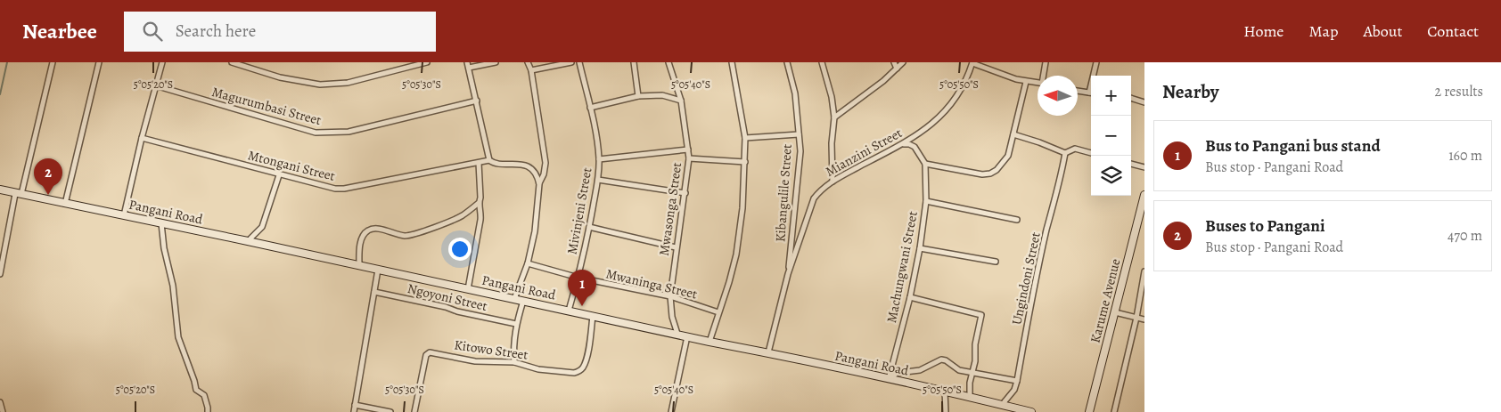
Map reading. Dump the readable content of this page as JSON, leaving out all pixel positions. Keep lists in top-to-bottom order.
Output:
{
  "streets": {
    "main road": ["Pangani Road", "Karume Avenue"],
    "street": [
      "Magurumbasi Street",
      "Mianzini Street",
      "Mtongani Street",
      "Kibangulile Street",
      "Mwasonga Street",
      "Mivinjeni Street",
      "Machungwani Street",
      "Ungindoni Street",
      "Mwaninga Street",
      "Ngoyoni Street",
      "Kitowo Street"
    ]
  },
  "crossings": [
    ["Mianzini Street", "Kibangulile Street"],
    ["Mianzini Street", "Pangani Road"],
    ["Mwasonga Street", "Pangani Road"],
    ["Mwasonga Street", "Mwaninga Street"],
    ["Mivinjeni Street", "Pangani Road"],
    ["Mivinjeni Street", "Mwaninga Street"],
    ["Pangani Road", "Machungwani Street"],
    ["Pangani Road", "Ungindoni Street"],
    ["Pangani Road", "Kitowo Street"]
  ],
  "north": "left",
  "page": {
    "header": "Nearbee",
    "search": "Search here",
    "nav": [
      "Home",
      "Map",
      "About",
      "Contact"
    ],
    "heading": ["Nearby", "2 results"],
    "map_buttons": ["+", "−"],
    "list": [
      {
        "mark": "1",
        "name": "Bus to Pangani bus stand",
        "note": "Bus stop · Pangani Road",
        "value": "160 m"
      },
      {
        "mark": "2",
        "name": "Buses to Pangani",
        "note": "Bus stop · Pangani Road",
        "value": "470 m"
      }
    ],
    "pins": ["2", "1"]
  },
  "coordinates": [
    "5°05'20\"S",
    "5°05'30\"S",
    "5°05'40\"S",
    "5°05'50\"S"
  ]
}
